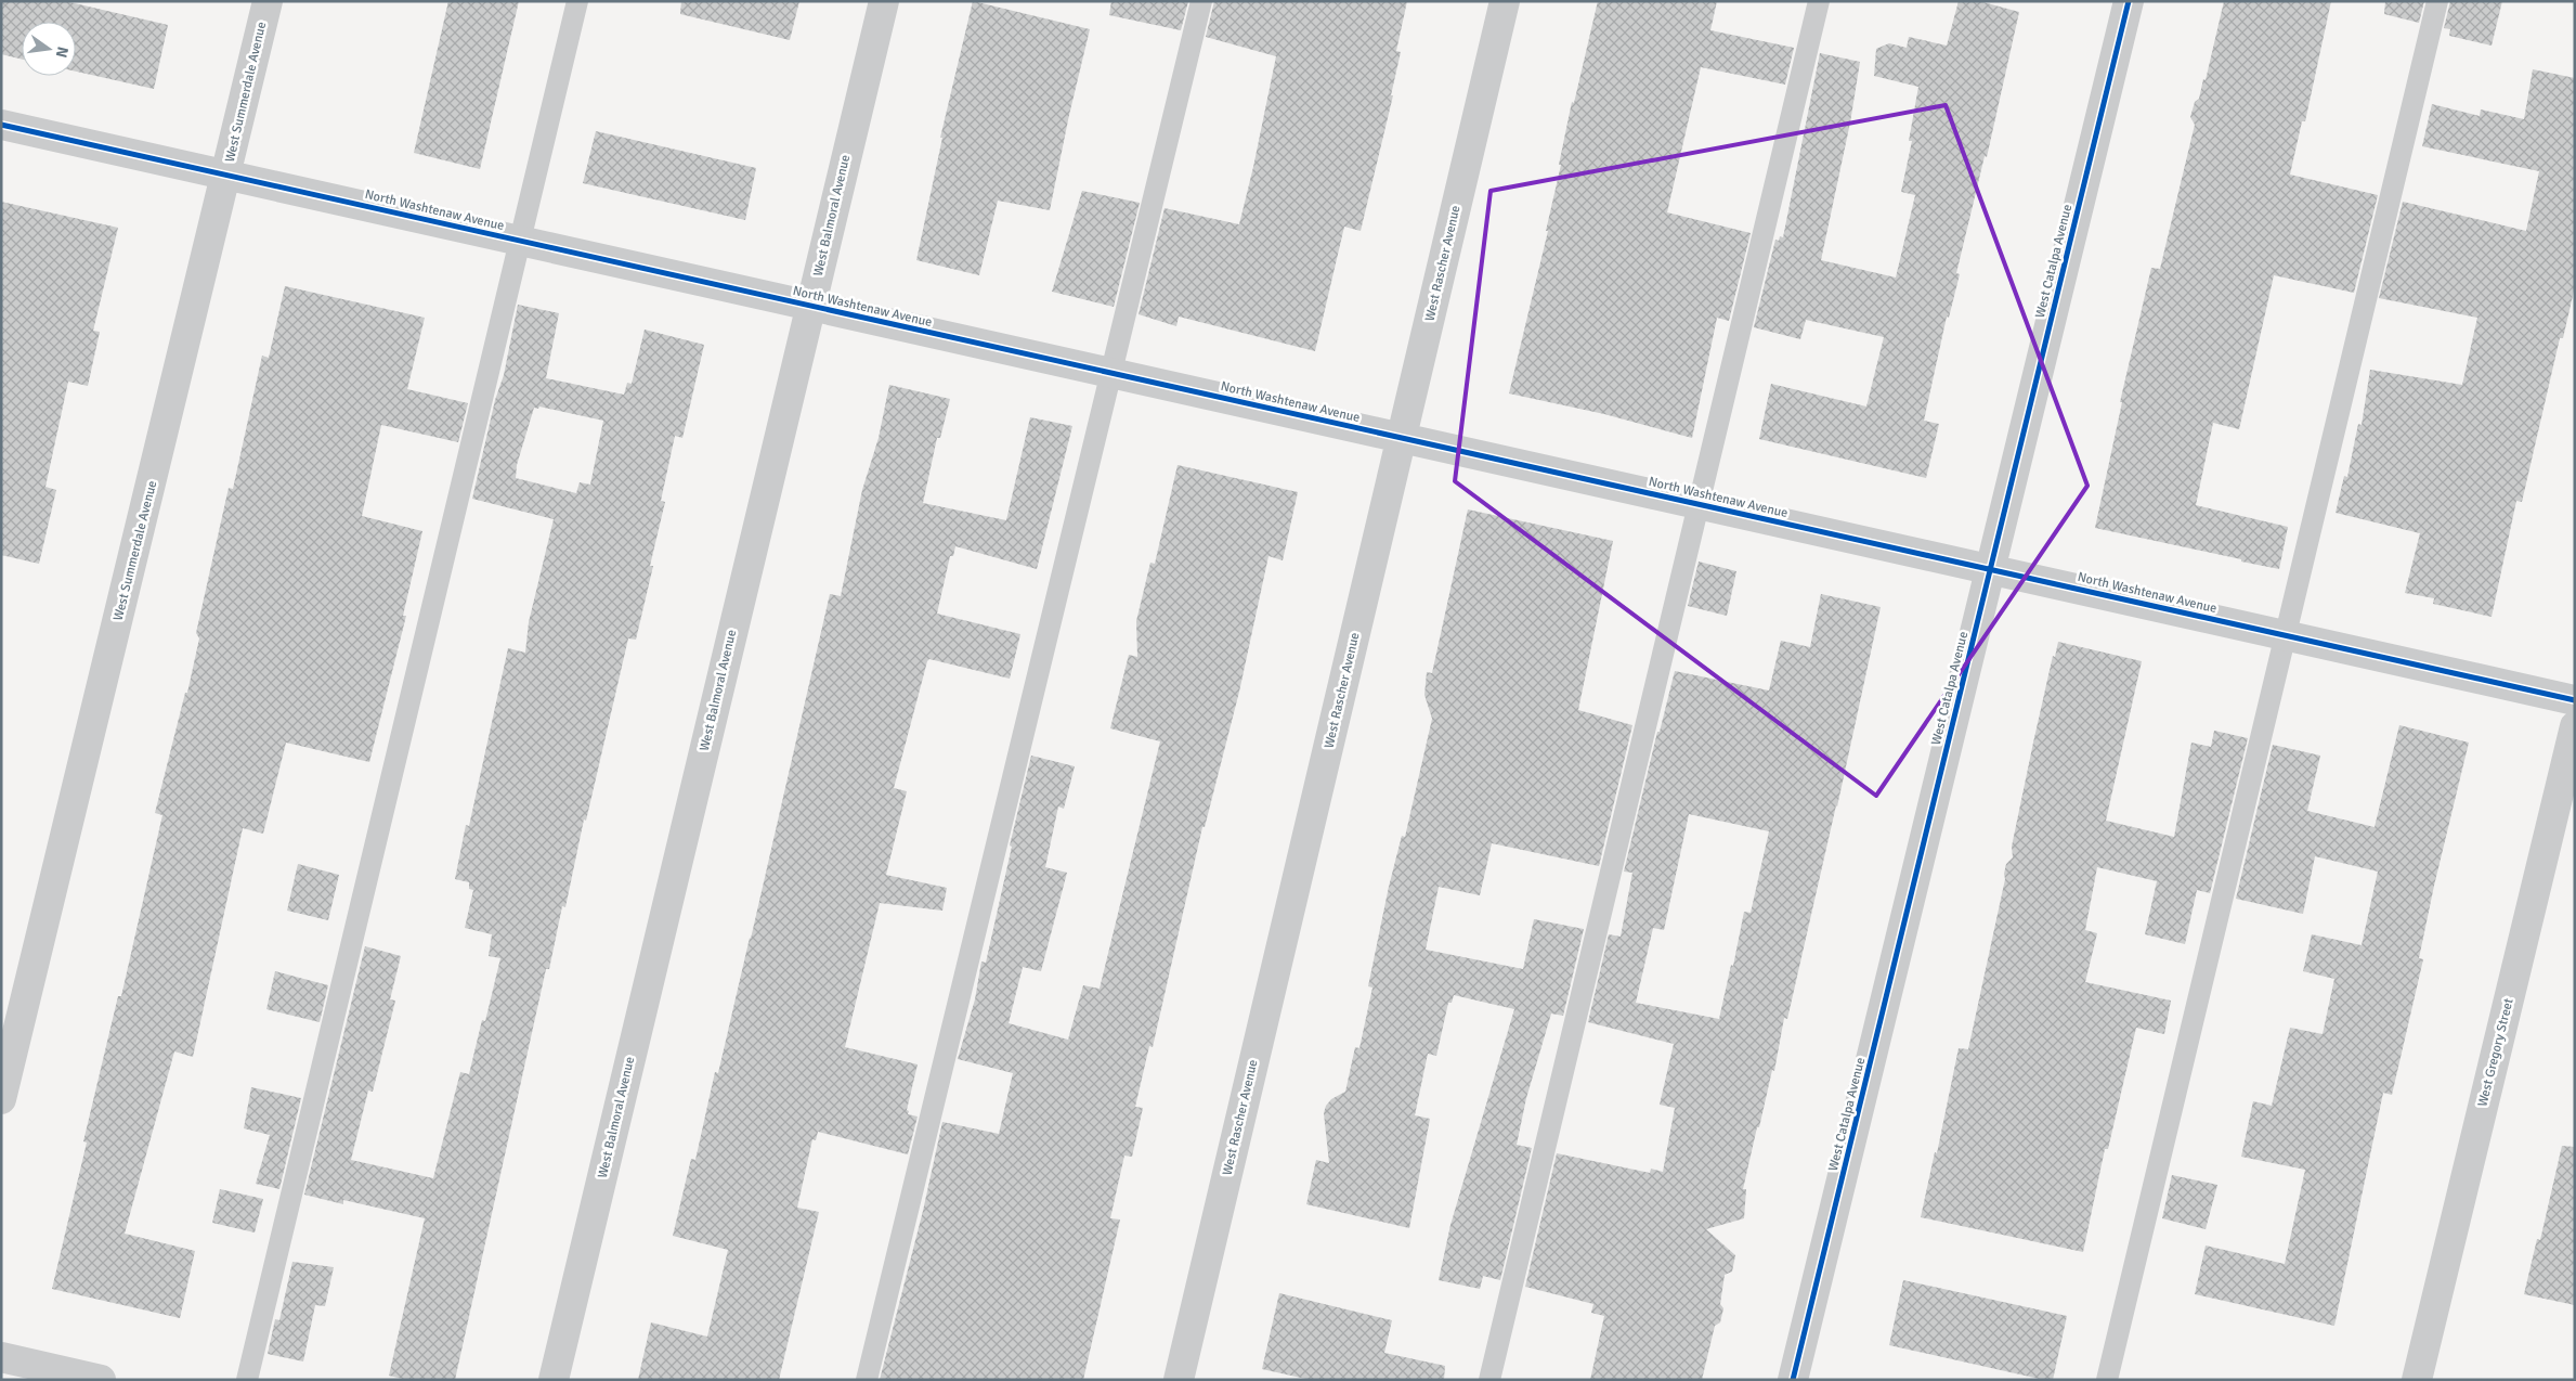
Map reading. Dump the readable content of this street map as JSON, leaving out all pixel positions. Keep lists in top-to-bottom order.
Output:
{
  "streets": {
    "street": [
      "West Summerdale Avenue",
      "North Washtenaw Avenue",
      "West Balmoral Avenue",
      "West Catalpa Avenue",
      "West Rascher Avenue",
      "West Gregory Street"
    ]
  },
  "crossings": [
    ["West Summerdale Avenue", "North Washtenaw Avenue"],
    ["North Washtenaw Avenue", "West Balmoral Avenue"],
    ["North Washtenaw Avenue", "West Catalpa Avenue"],
    ["North Washtenaw Avenue", "West Rascher Avenue"]
  ],
  "north": "right"
}
